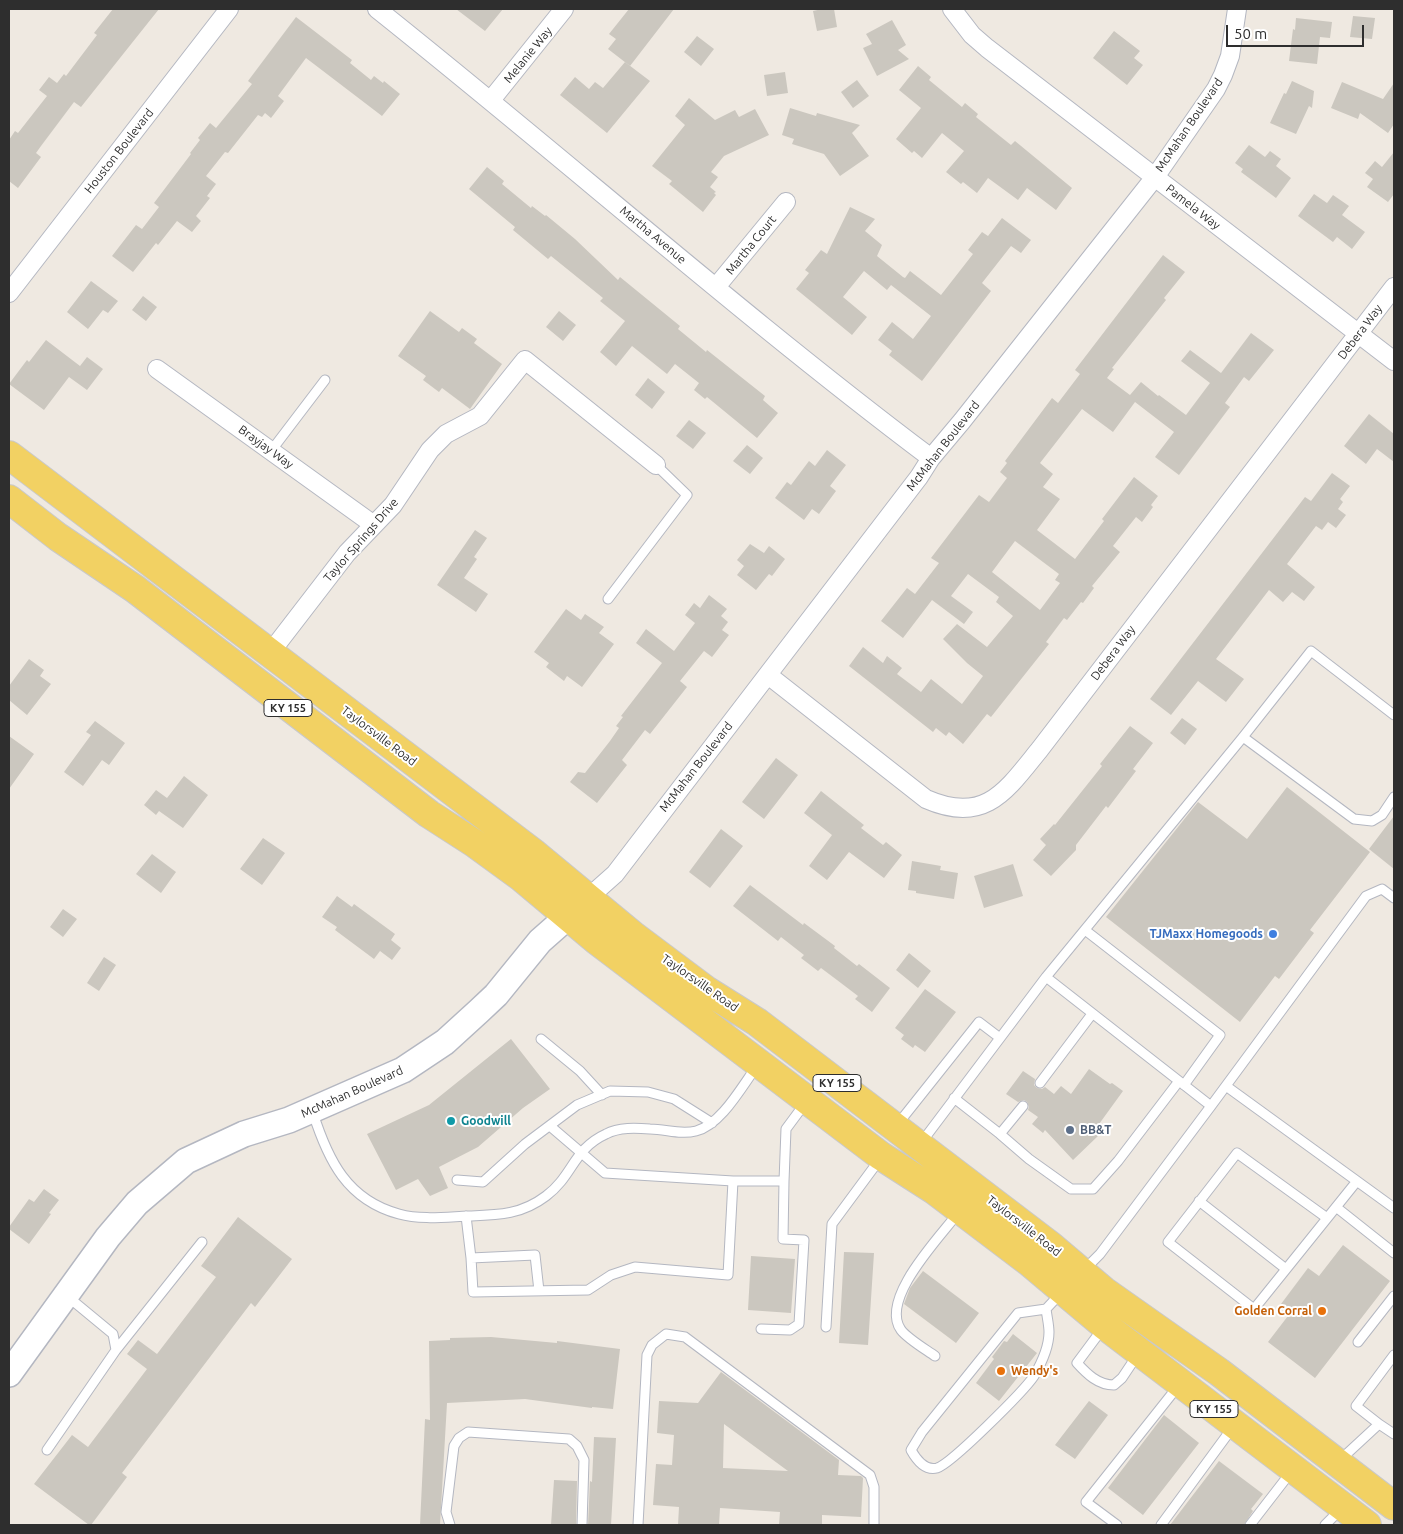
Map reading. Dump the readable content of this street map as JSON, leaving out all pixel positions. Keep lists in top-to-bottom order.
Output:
{
  "streets": {
    "main road": ["KY 155", "Taylorsville Road"],
    "street": [
      "Melanie Way",
      "McMahan Boulevard",
      "Houston Boulevard",
      "Pamela Way",
      "Martha Avenue",
      "Martha Court",
      "Debera Way",
      "Brayjay Way",
      "Taylor Springs Drive"
    ]
  },
  "crossings": [
    ["Melanie Way", "Martha Avenue"],
    ["McMahan Boulevard", "Pamela Way"],
    ["McMahan Boulevard", "Martha Avenue"],
    ["McMahan Boulevard", "Debera Way"],
    ["McMahan Boulevard", "Taylorsville Road"],
    ["Pamela Way", "Debera Way"],
    ["Martha Avenue", "Martha Court"],
    ["Brayjay Way", "Taylor Springs Drive"],
    ["Taylor Springs Drive", "Taylorsville Road"]
  ],
  "places": [
    "TJMaxx Homegoods",
    "Goodwill",
    "BB&T",
    "Golden Corral",
    "Wendy's"
  ],
  "scale_bar": "50 m"
}
